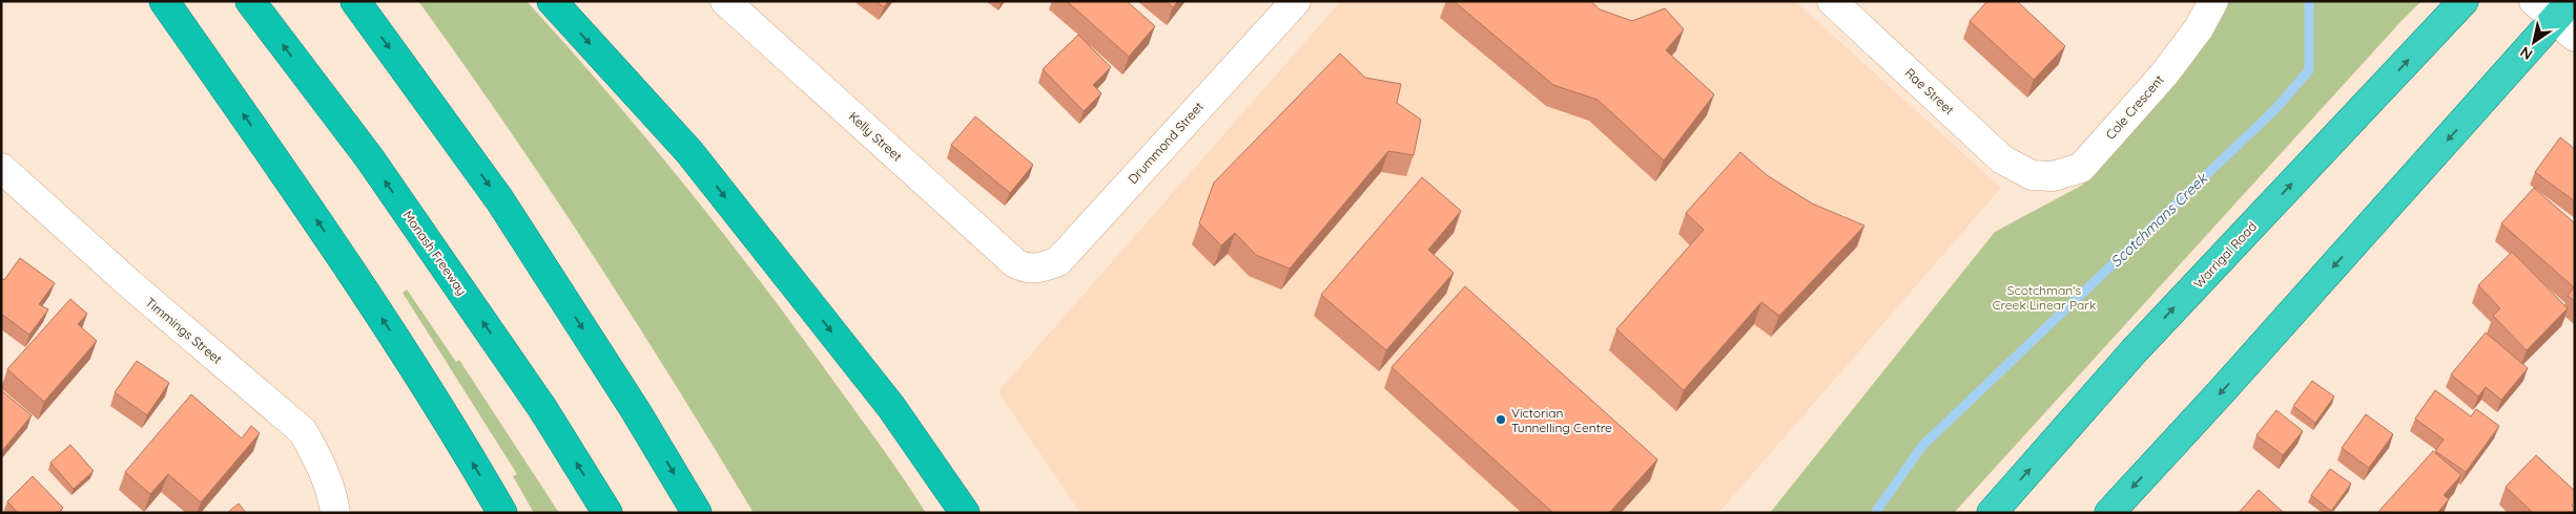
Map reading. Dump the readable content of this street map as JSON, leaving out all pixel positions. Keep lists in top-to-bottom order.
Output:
{
  "streets": {
    "highway": ["Monash Freeway", "Warrigal Road"],
    "street": [
      "Rae Street",
      "Cole Crescent",
      "Kelly Street",
      "Drummond Street",
      "Timmings Street"
    ]
  },
  "crossings": [
    ["Rae Street", "Cole Crescent"],
    ["Kelly Street", "Drummond Street"]
  ],
  "water": ["Scotchmans Creek"],
  "parks": ["Scotchman's Creek Linear Park"],
  "places": ["Victorian Tunnelling Centre"],
  "north": "bottom left"
}
